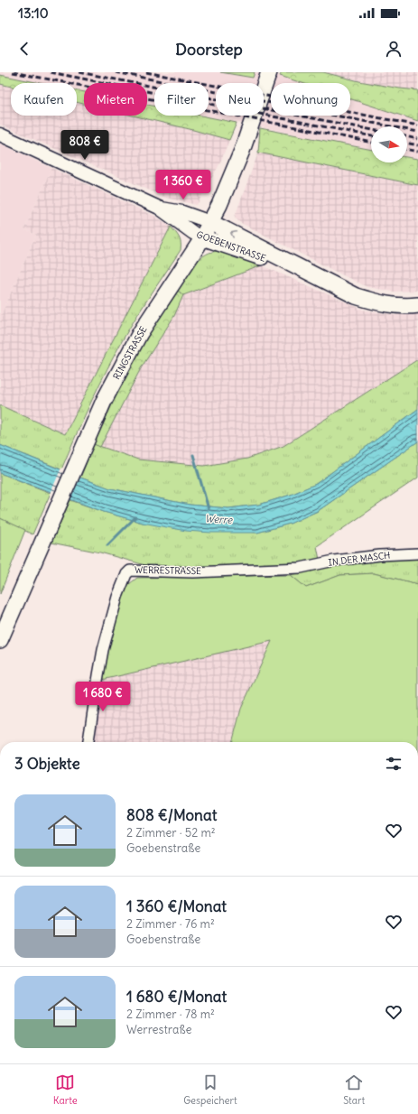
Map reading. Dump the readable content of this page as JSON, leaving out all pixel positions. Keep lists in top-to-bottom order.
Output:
{
  "streets": {
    "main road": ["GOEBENSTRASSE", "RINGSTRASSE"],
    "street": ["IN DER MASCH", "WERRESTRASSE"]
  },
  "crossings": [
    ["GOEBENSTRASSE", "RINGSTRASSE"],
    ["IN DER MASCH", "WERRESTRASSE"]
  ],
  "water": ["Werre"],
  "north": "right",
  "page": {
    "status": "13:10",
    "header": "Doorstep",
    "chip": [
      "Kaufen",
      "Mieten",
      "Filter",
      "Neu",
      "Wohnung"
    ],
    "price": ["808 €", "1 360 €", "1 680 €"],
    "heading": "3 Objekte",
    "list": [
      {
        "name": "808 €/Monat",
        "note": "2 Zimmer · 52 m² · Goebenstraße"
      },
      {
        "name": "1 360 €/Monat",
        "note": "2 Zimmer · 76 m² · Goebenstraße"
      },
      {
        "name": "1 680 €/Monat",
        "note": "2 Zimmer · 78 m² · Werrestraße"
      }
    ],
    "tabs": ["Karte", "Gespeichert", "Start"]
  }
}
